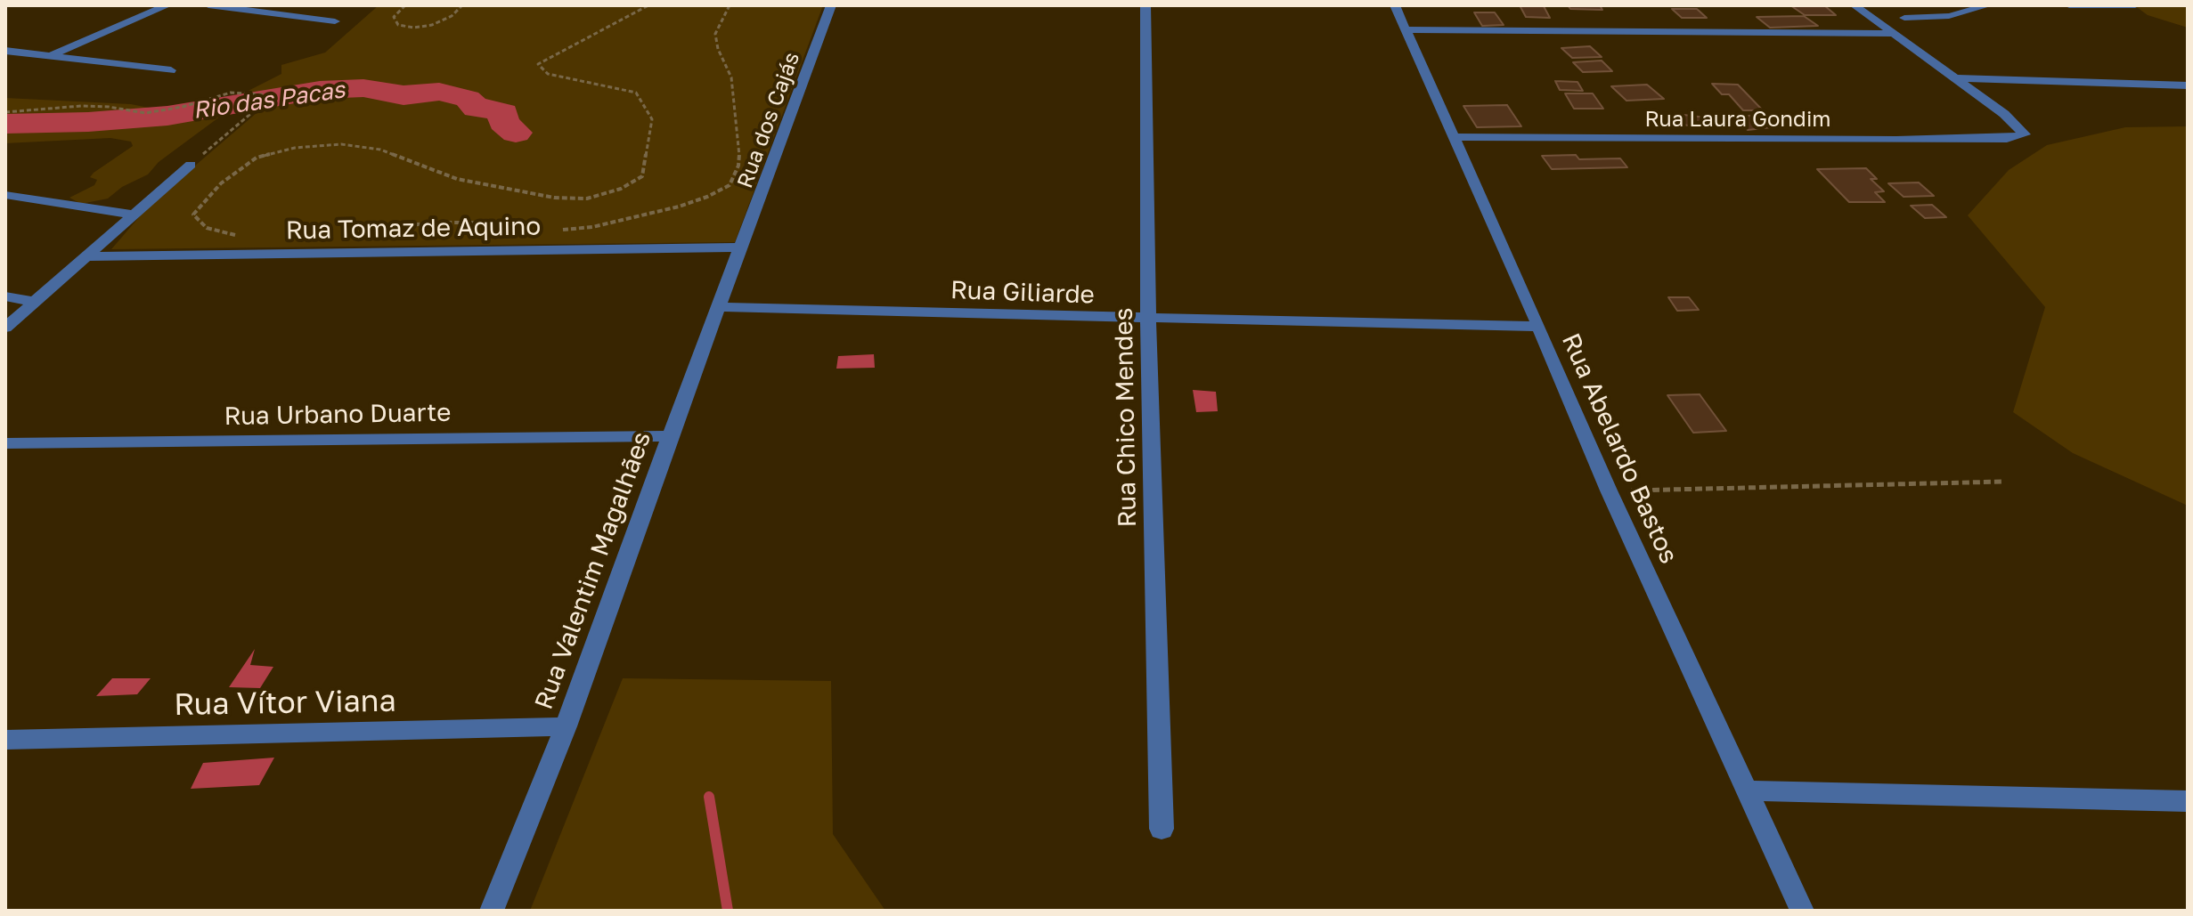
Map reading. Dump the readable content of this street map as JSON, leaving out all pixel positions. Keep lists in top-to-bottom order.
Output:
{
  "streets": {
    "street": [
      "Rua Laura Gondim",
      "Rua dos Cajás",
      "Rua Tomaz de Aquino",
      "Rua Giliarde",
      "Rua Urbano Duarte",
      "Rua Chico Mendes",
      "Rua Abelardo Bastos",
      "Rua Valentim Magalhães",
      "Rua Vítor Viana"
    ]
  },
  "crossings": [
    ["Rua Laura Gondim", "Rua Abelardo Bastos"],
    ["Rua dos Cajás", "Rua Tomaz de Aquino"],
    ["Rua dos Cajás", "Rua Valentim Magalhães"],
    ["Rua Tomaz de Aquino", "Rua Valentim Magalhães"],
    ["Rua Giliarde", "Rua Chico Mendes"],
    ["Rua Giliarde", "Rua Abelardo Bastos"],
    ["Rua Giliarde", "Rua Valentim Magalhães"],
    ["Rua Urbano Duarte", "Rua Valentim Magalhães"],
    ["Rua Valentim Magalhães", "Rua Vítor Viana"]
  ],
  "water": ["Rio das Pacas"]
}
